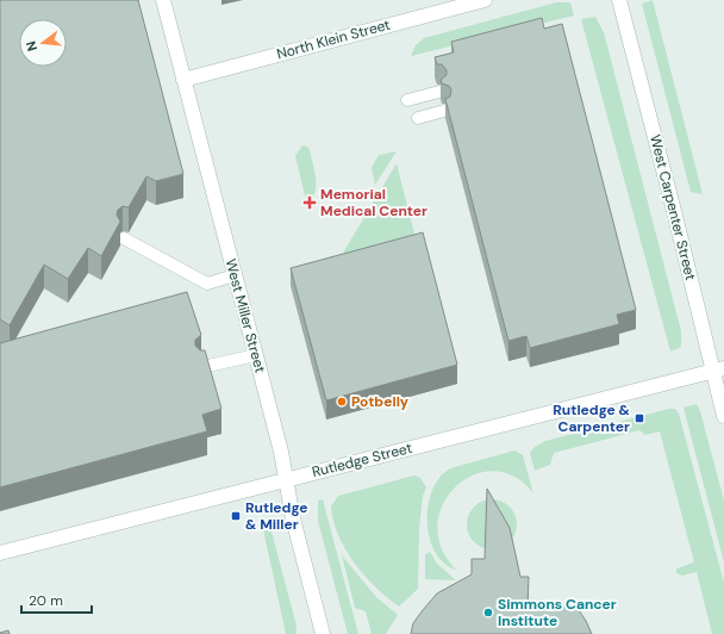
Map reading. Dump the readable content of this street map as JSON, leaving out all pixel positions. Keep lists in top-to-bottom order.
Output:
{
  "streets": {
    "street": [
      "North Klein Street",
      "West Carpenter Street",
      "West Miller Street",
      "Rutledge Street"
    ]
  },
  "crossings": [
    ["North Klein Street", "West Miller Street"],
    ["West Carpenter Street", "Rutledge Street"],
    ["West Miller Street", "Rutledge Street"]
  ],
  "places": {
    "health": ["Memorial Medical Center"],
    "other": ["Potbelly", "Simmons Cancer Institute"],
    "transit": ["Rutledge & Carpenter", "Rutledge & Miller"]
  },
  "scale_bar": "20 m",
  "north": "left"
}
